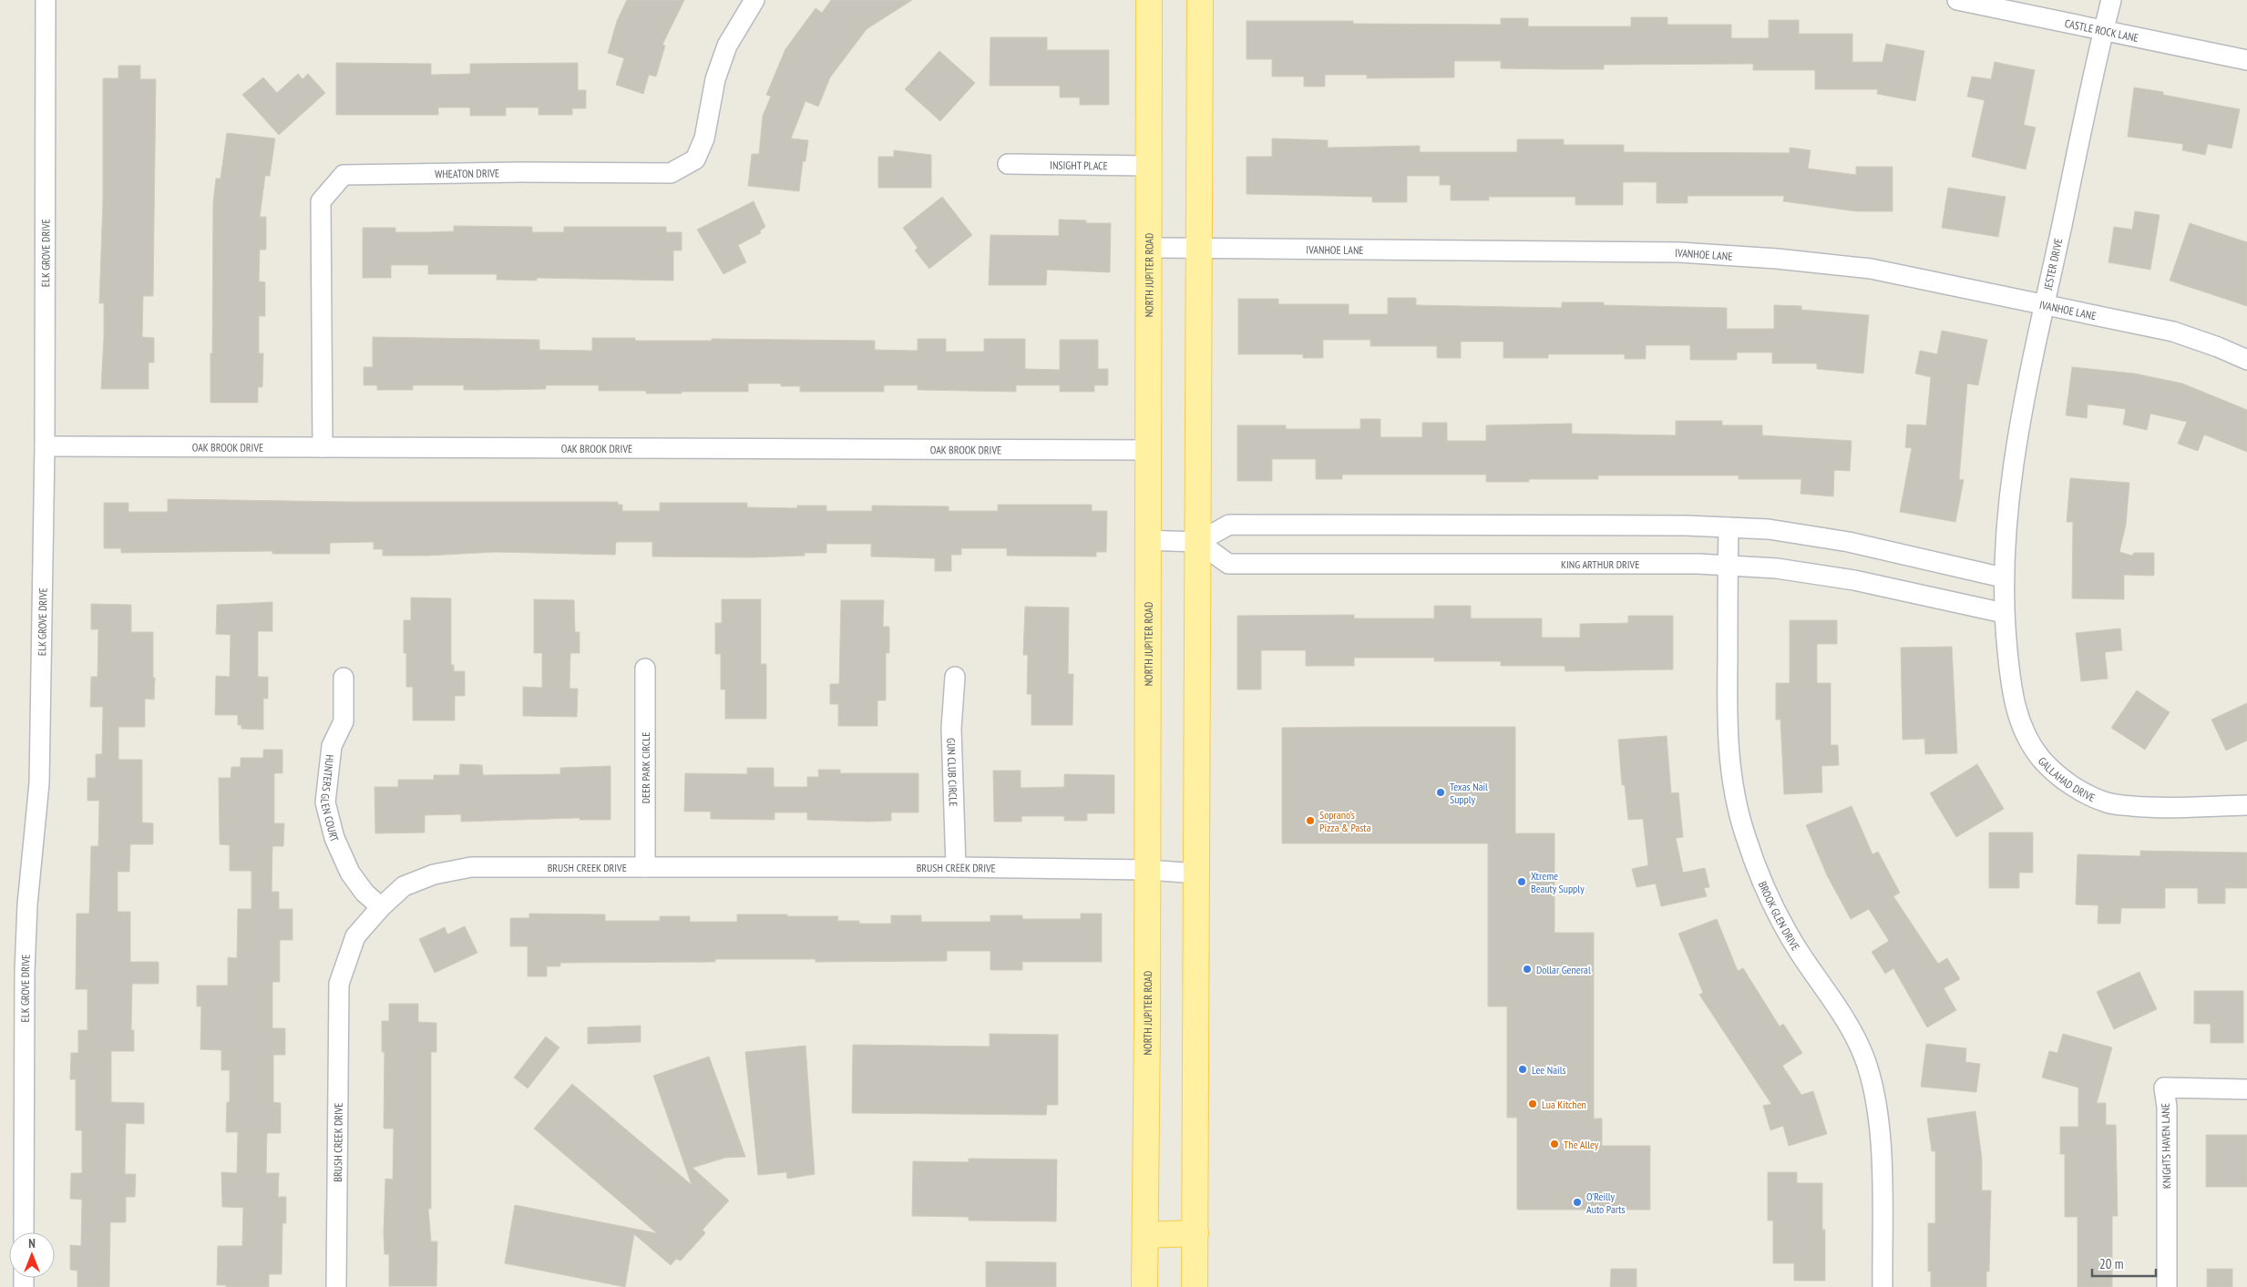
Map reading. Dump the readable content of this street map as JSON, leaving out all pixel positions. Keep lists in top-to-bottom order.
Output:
{
  "streets": {
    "main road": ["NORTH JUPITER ROAD"],
    "street": [
      "CASTLE ROCK LANE",
      "INSIGHT PLACE",
      "WHEATON DRIVE",
      "IVANHOE LANE",
      "ELK GROVE DRIVE",
      "JESTER DRIVE",
      "OAK BROOK DRIVE",
      "KING ARTHUR DRIVE",
      "DEER PARK CIRCLE",
      "GUN CLUB CIRCLE",
      "GALLAHAD DRIVE",
      "HUNTERS GLEN COURT",
      "BRUSH CREEK DRIVE",
      "BROOK GLEN DRIVE",
      "KNIGHTS HAVEN LANE"
    ]
  },
  "crossings": [
    ["CASTLE ROCK LANE", "JESTER DRIVE"],
    ["INSIGHT PLACE", "NORTH JUPITER ROAD"],
    ["WHEATON DRIVE", "OAK BROOK DRIVE"],
    ["IVANHOE LANE", "JESTER DRIVE"],
    ["IVANHOE LANE", "NORTH JUPITER ROAD"],
    ["ELK GROVE DRIVE", "OAK BROOK DRIVE"],
    ["JESTER DRIVE", "KING ARTHUR DRIVE"],
    ["JESTER DRIVE", "GALLAHAD DRIVE"],
    ["NORTH JUPITER ROAD", "OAK BROOK DRIVE"],
    ["NORTH JUPITER ROAD", "BRUSH CREEK DRIVE"],
    ["KING ARTHUR DRIVE", "GALLAHAD DRIVE"],
    ["KING ARTHUR DRIVE", "BROOK GLEN DRIVE"],
    ["DEER PARK CIRCLE", "BRUSH CREEK DRIVE"],
    ["GUN CLUB CIRCLE", "BRUSH CREEK DRIVE"],
    ["HUNTERS GLEN COURT", "BRUSH CREEK DRIVE"]
  ],
  "places": [
    "Texas Nail Supply",
    "Soprano’s Pizza & Pasta",
    "Xtreme Beauty Supply",
    "Dollar General",
    "Lee Nails",
    "Lua Kitchen",
    "The Alley",
    "O’Reilly Auto Parts"
  ],
  "scale_bar": "20 m",
  "north": "top"
}
